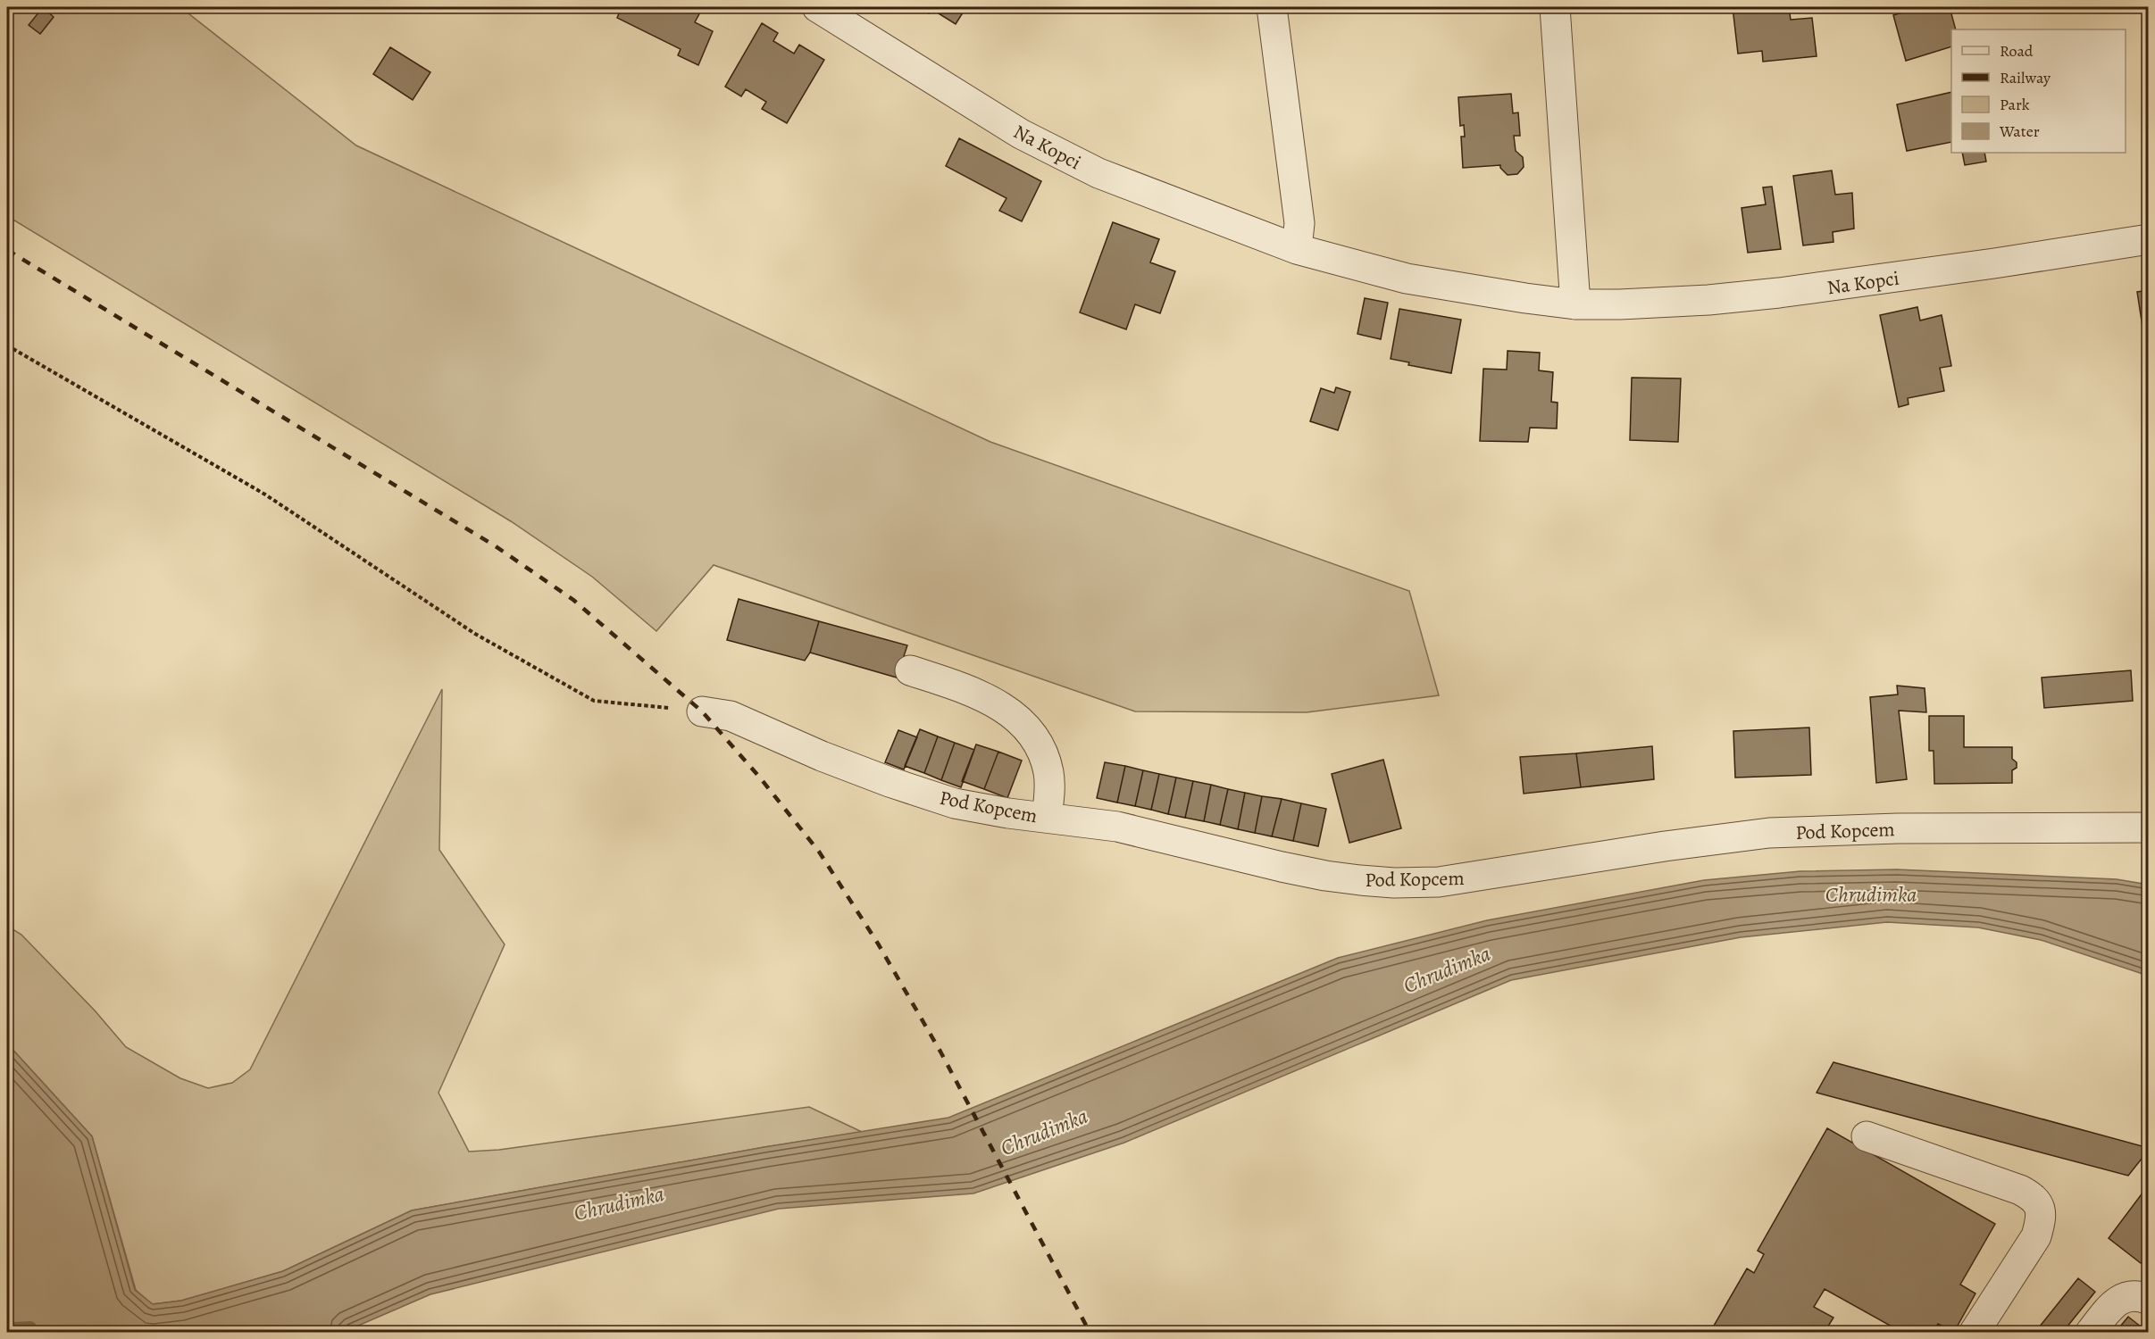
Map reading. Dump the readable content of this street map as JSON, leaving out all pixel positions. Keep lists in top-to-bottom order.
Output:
{
  "streets": {
    "street": ["Na Kopci", "Pod Kopcem"]
  },
  "water": ["Chrudimka"],
  "legend": [
    "Road",
    "Railway",
    "Park",
    "Water"
  ]
}
